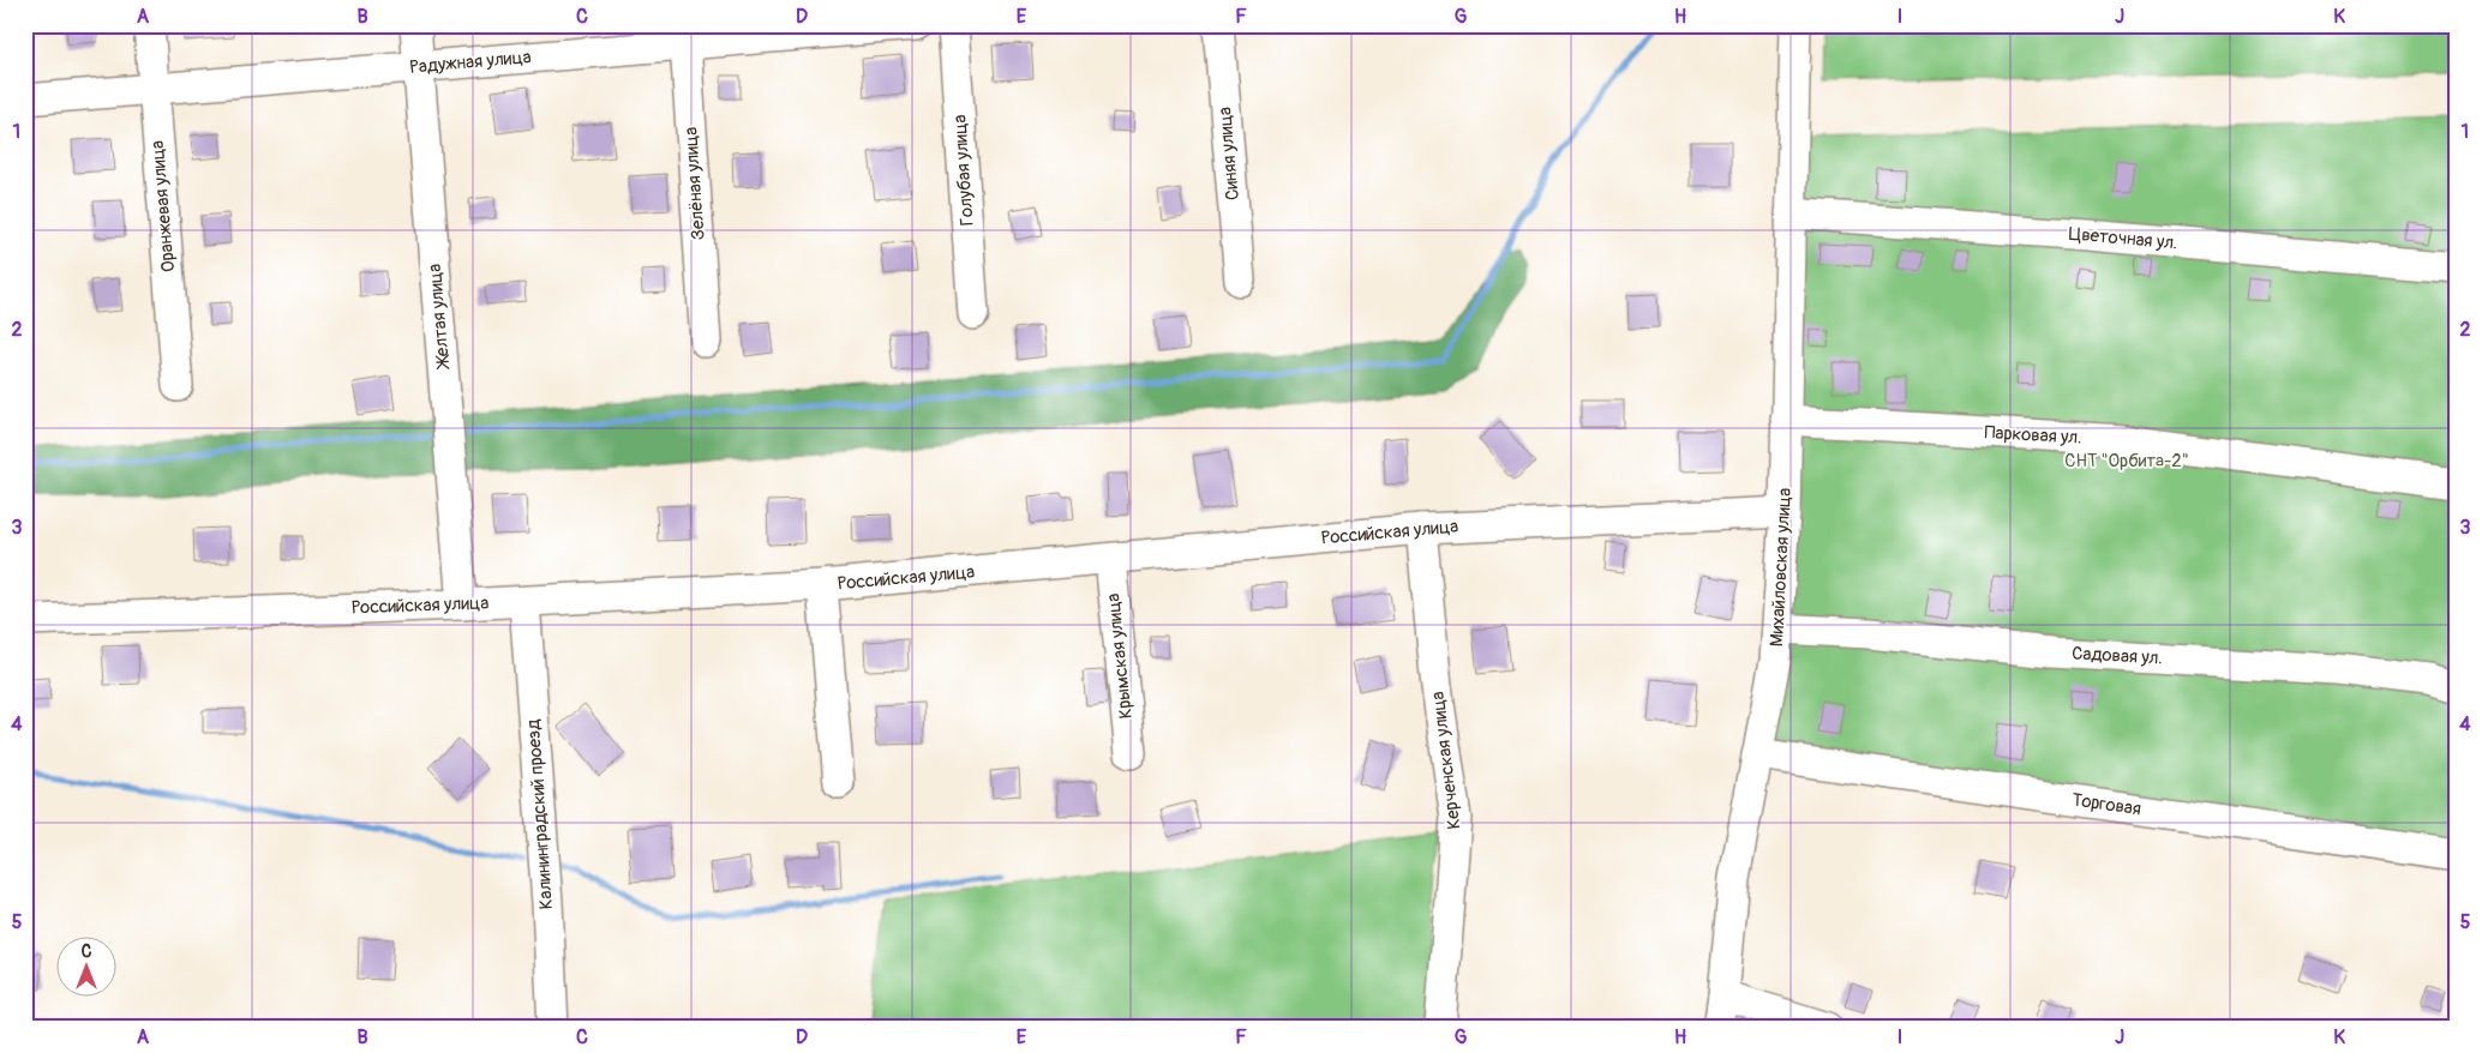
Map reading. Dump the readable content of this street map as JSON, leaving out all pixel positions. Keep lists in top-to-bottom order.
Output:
{
  "streets": {
    "street": [
      "Радужная улица",
      "Синяя улица",
      "Голубая улица",
      "Зелёная улица",
      "Оранжевая улица",
      "Цветочная ул.",
      "Желтая улица",
      "Парковая ул.",
      "Российская улица",
      "Михайловская улица",
      "Крымская улица",
      "Садовая ул.",
      "Керченская улица",
      "Торговая",
      "Калининградский проезд"
    ]
  },
  "crossings": [
    ["Радужная улица", "Зелёная улица"],
    ["Радужная улица", "Оранжевая улица"],
    ["Радужная улица", "Желтая улица"],
    ["Цветочная ул.", "Михайловская улица"],
    ["Желтая улица", "Российская улица"],
    ["Парковая ул.", "Михайловская улица"],
    ["Российская улица", "Михайловская улица"],
    ["Российская улица", "Крымская улица"],
    ["Российская улица", "Керченская улица"],
    ["Российская улица", "Калининградский проезд"],
    ["Михайловская улица", "Садовая ул."],
    ["Михайловская улица", "Торговая"]
  ],
  "parks": ["СНТ \"Орбита-2\""],
  "north": "top",
  "grid": {
    "columns": [
      "A",
      "B",
      "C",
      "D",
      "E",
      "F",
      "G",
      "H",
      "I",
      "J",
      "K"
    ],
    "rows": [
      "1",
      "2",
      "3",
      "4",
      "5"
    ]
  }
}
